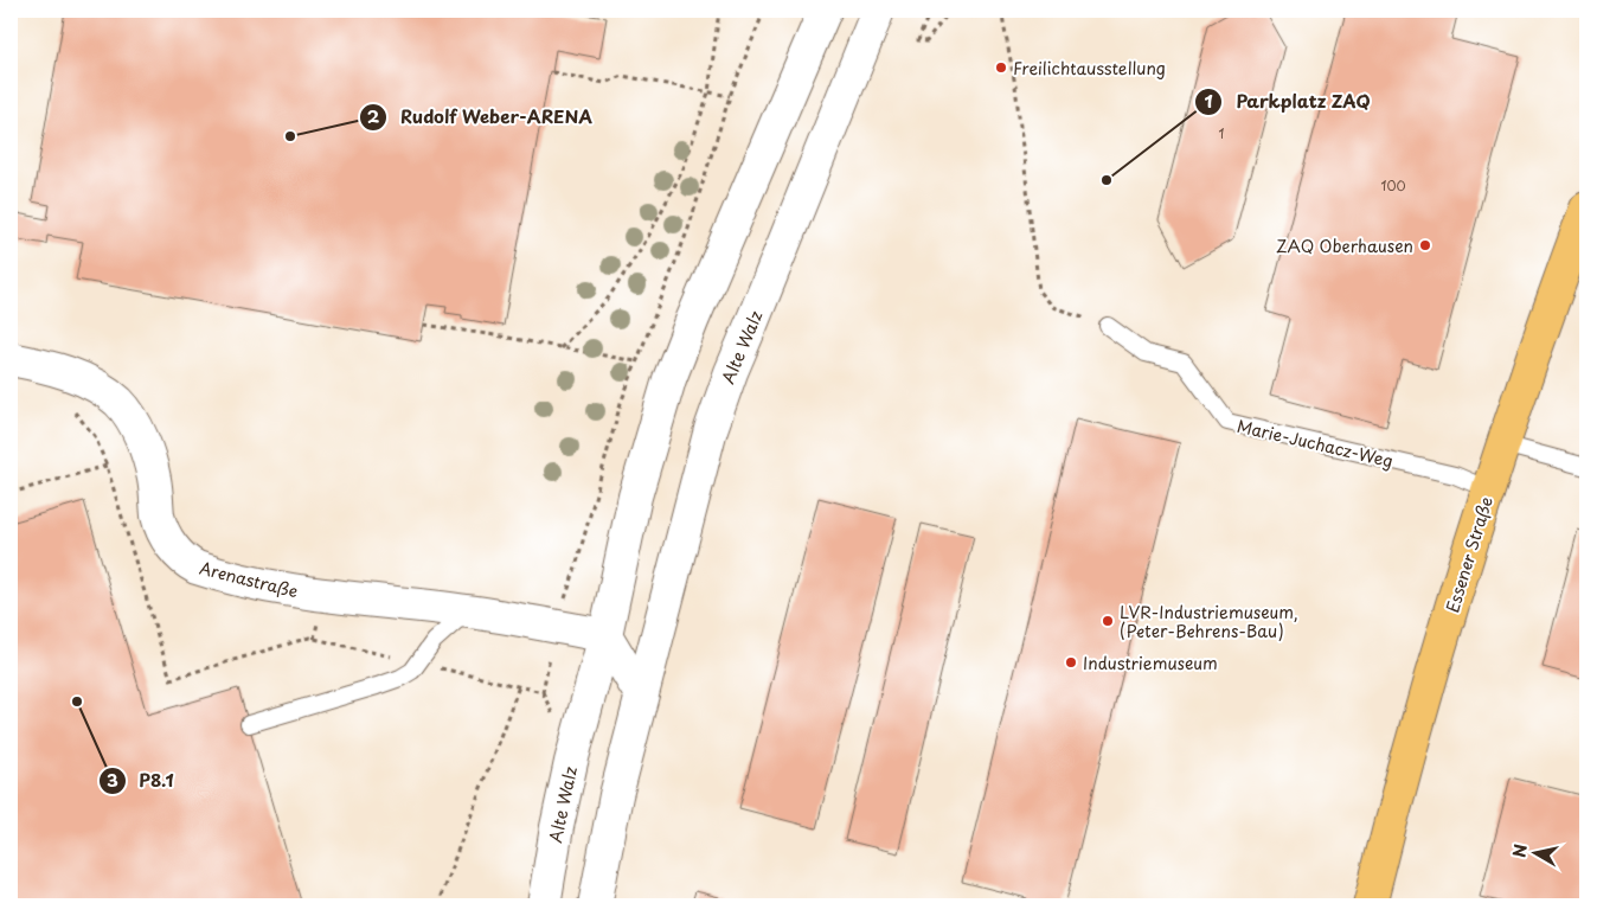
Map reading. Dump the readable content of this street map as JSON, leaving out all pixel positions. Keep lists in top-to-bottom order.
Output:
{
  "streets": {
    "main road": ["Essener Straße"],
    "street": ["Alte Walz", "Arenastraße"],
    "lane": ["Marie-Juchacz-Weg"]
  },
  "crossings": [
    ["Alte Walz", "Arenastraße"],
    ["Marie-Juchacz-Weg", "Essener Straße"]
  ],
  "places": [
    "Freilichtausstellung",
    "Rudolf Weber-ARENA",
    "Parkplatz ZAQ",
    "ZAQ Oberhausen",
    "LVR-Industriemuseum, (Peter-Behrens-Bau)",
    "Industriemuseum",
    "P8.1"
  ],
  "house_numbers": ["1", "100"],
  "north": "left"
}
